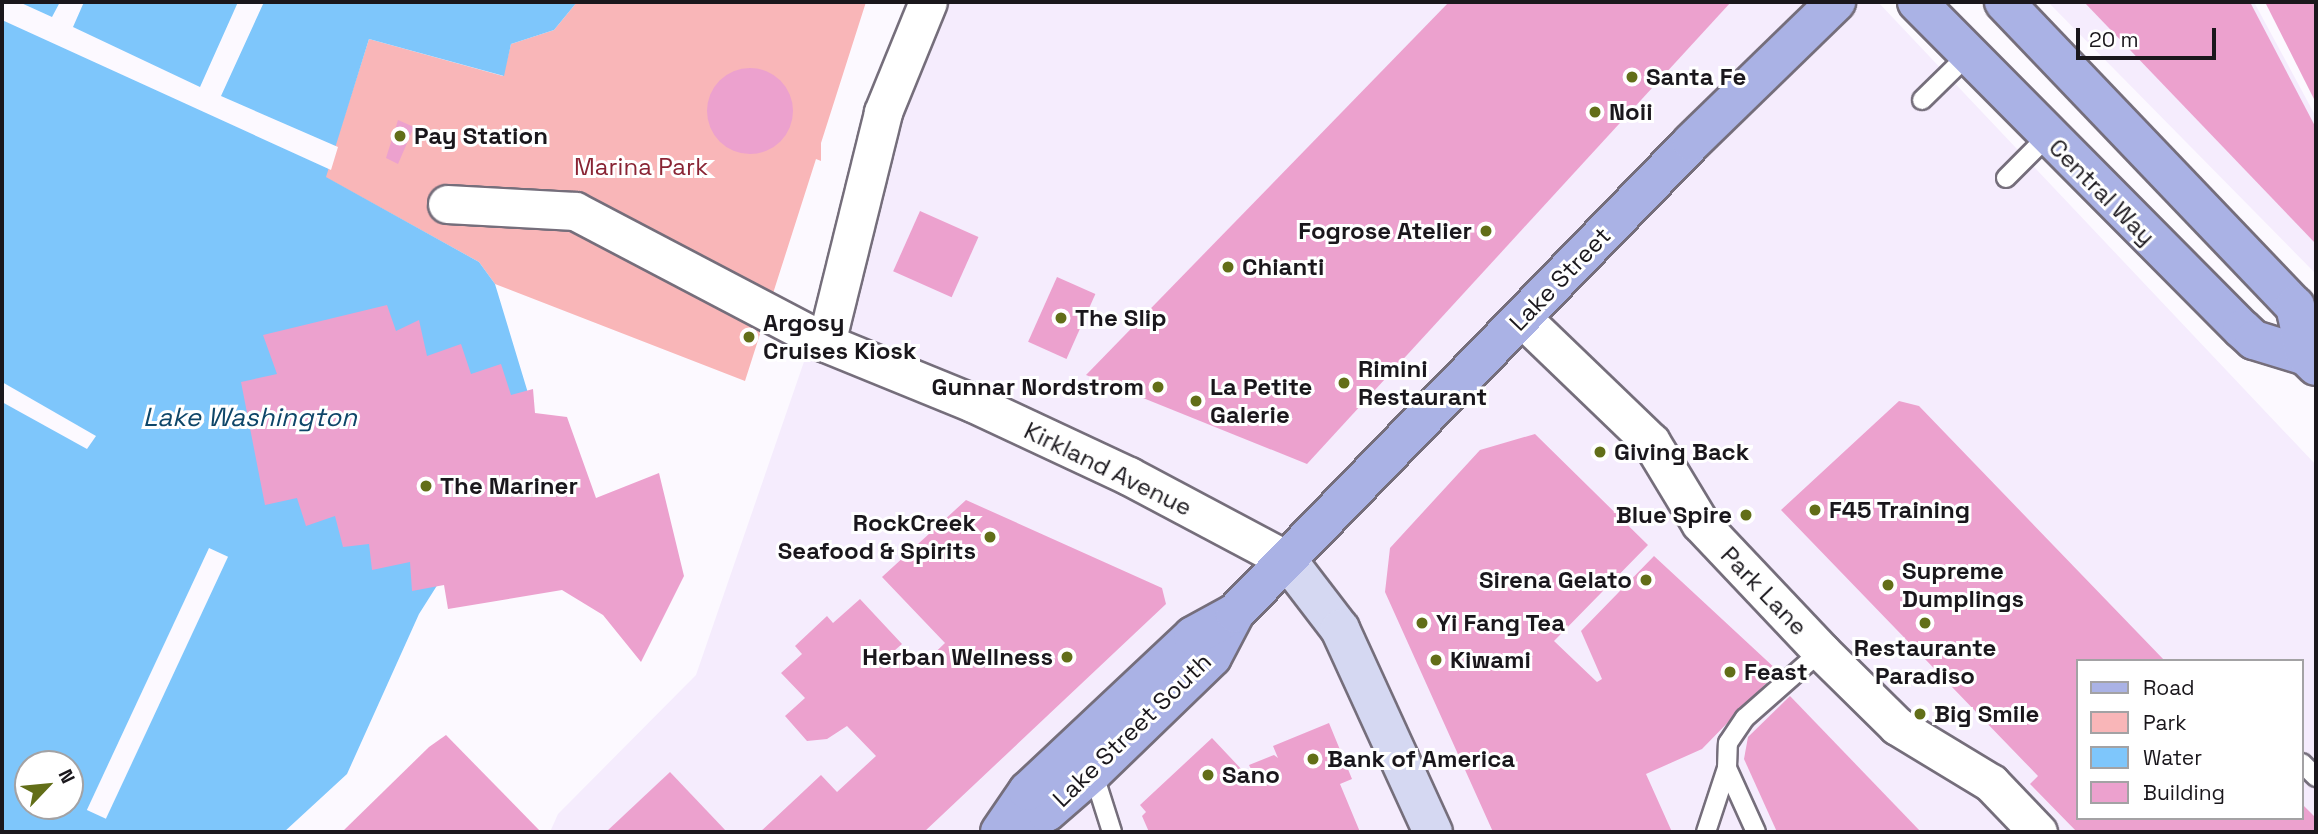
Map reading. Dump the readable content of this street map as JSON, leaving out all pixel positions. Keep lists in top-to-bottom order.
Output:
{
  "streets": {
    "main road": [
      "Central Way",
      "Lake Street",
      "Kirkland Avenue",
      "Lake Street South"
    ],
    "street": ["Park Lane"]
  },
  "crossings": [
    ["Lake Street", "Kirkland Avenue"],
    ["Lake Street", "Park Lane"],
    ["Lake Street", "Lake Street South"],
    ["Kirkland Avenue", "Lake Street South"]
  ],
  "water": ["Lake Washington"],
  "parks": ["Marina Park"],
  "places": [
    "Santa Fe",
    "Noii",
    "Pay Station",
    "Fogrose Atelier",
    "Chianti",
    "The Slip",
    "Argosy Cruises Kiosk",
    "Rimini Restaurant",
    "Gunnar Nordstrom",
    "La Petite Galerie",
    "Giving Back",
    "The Mariner",
    "F45 Training",
    "Blue Spire",
    "RockCreek Seafood & Spirits",
    "Sirena Gelato",
    "Supreme Dumplings",
    "Yi Fang Tea",
    "Restaurante Paradiso",
    "Herban Wellness",
    "Kiwami",
    "Feast",
    "Big Smile",
    "Bank of America",
    "Sano"
  ],
  "legend": [
    "Road",
    "Park",
    "Water",
    "Building"
  ],
  "scale_bar": "20 m",
  "north": "top right"
}
